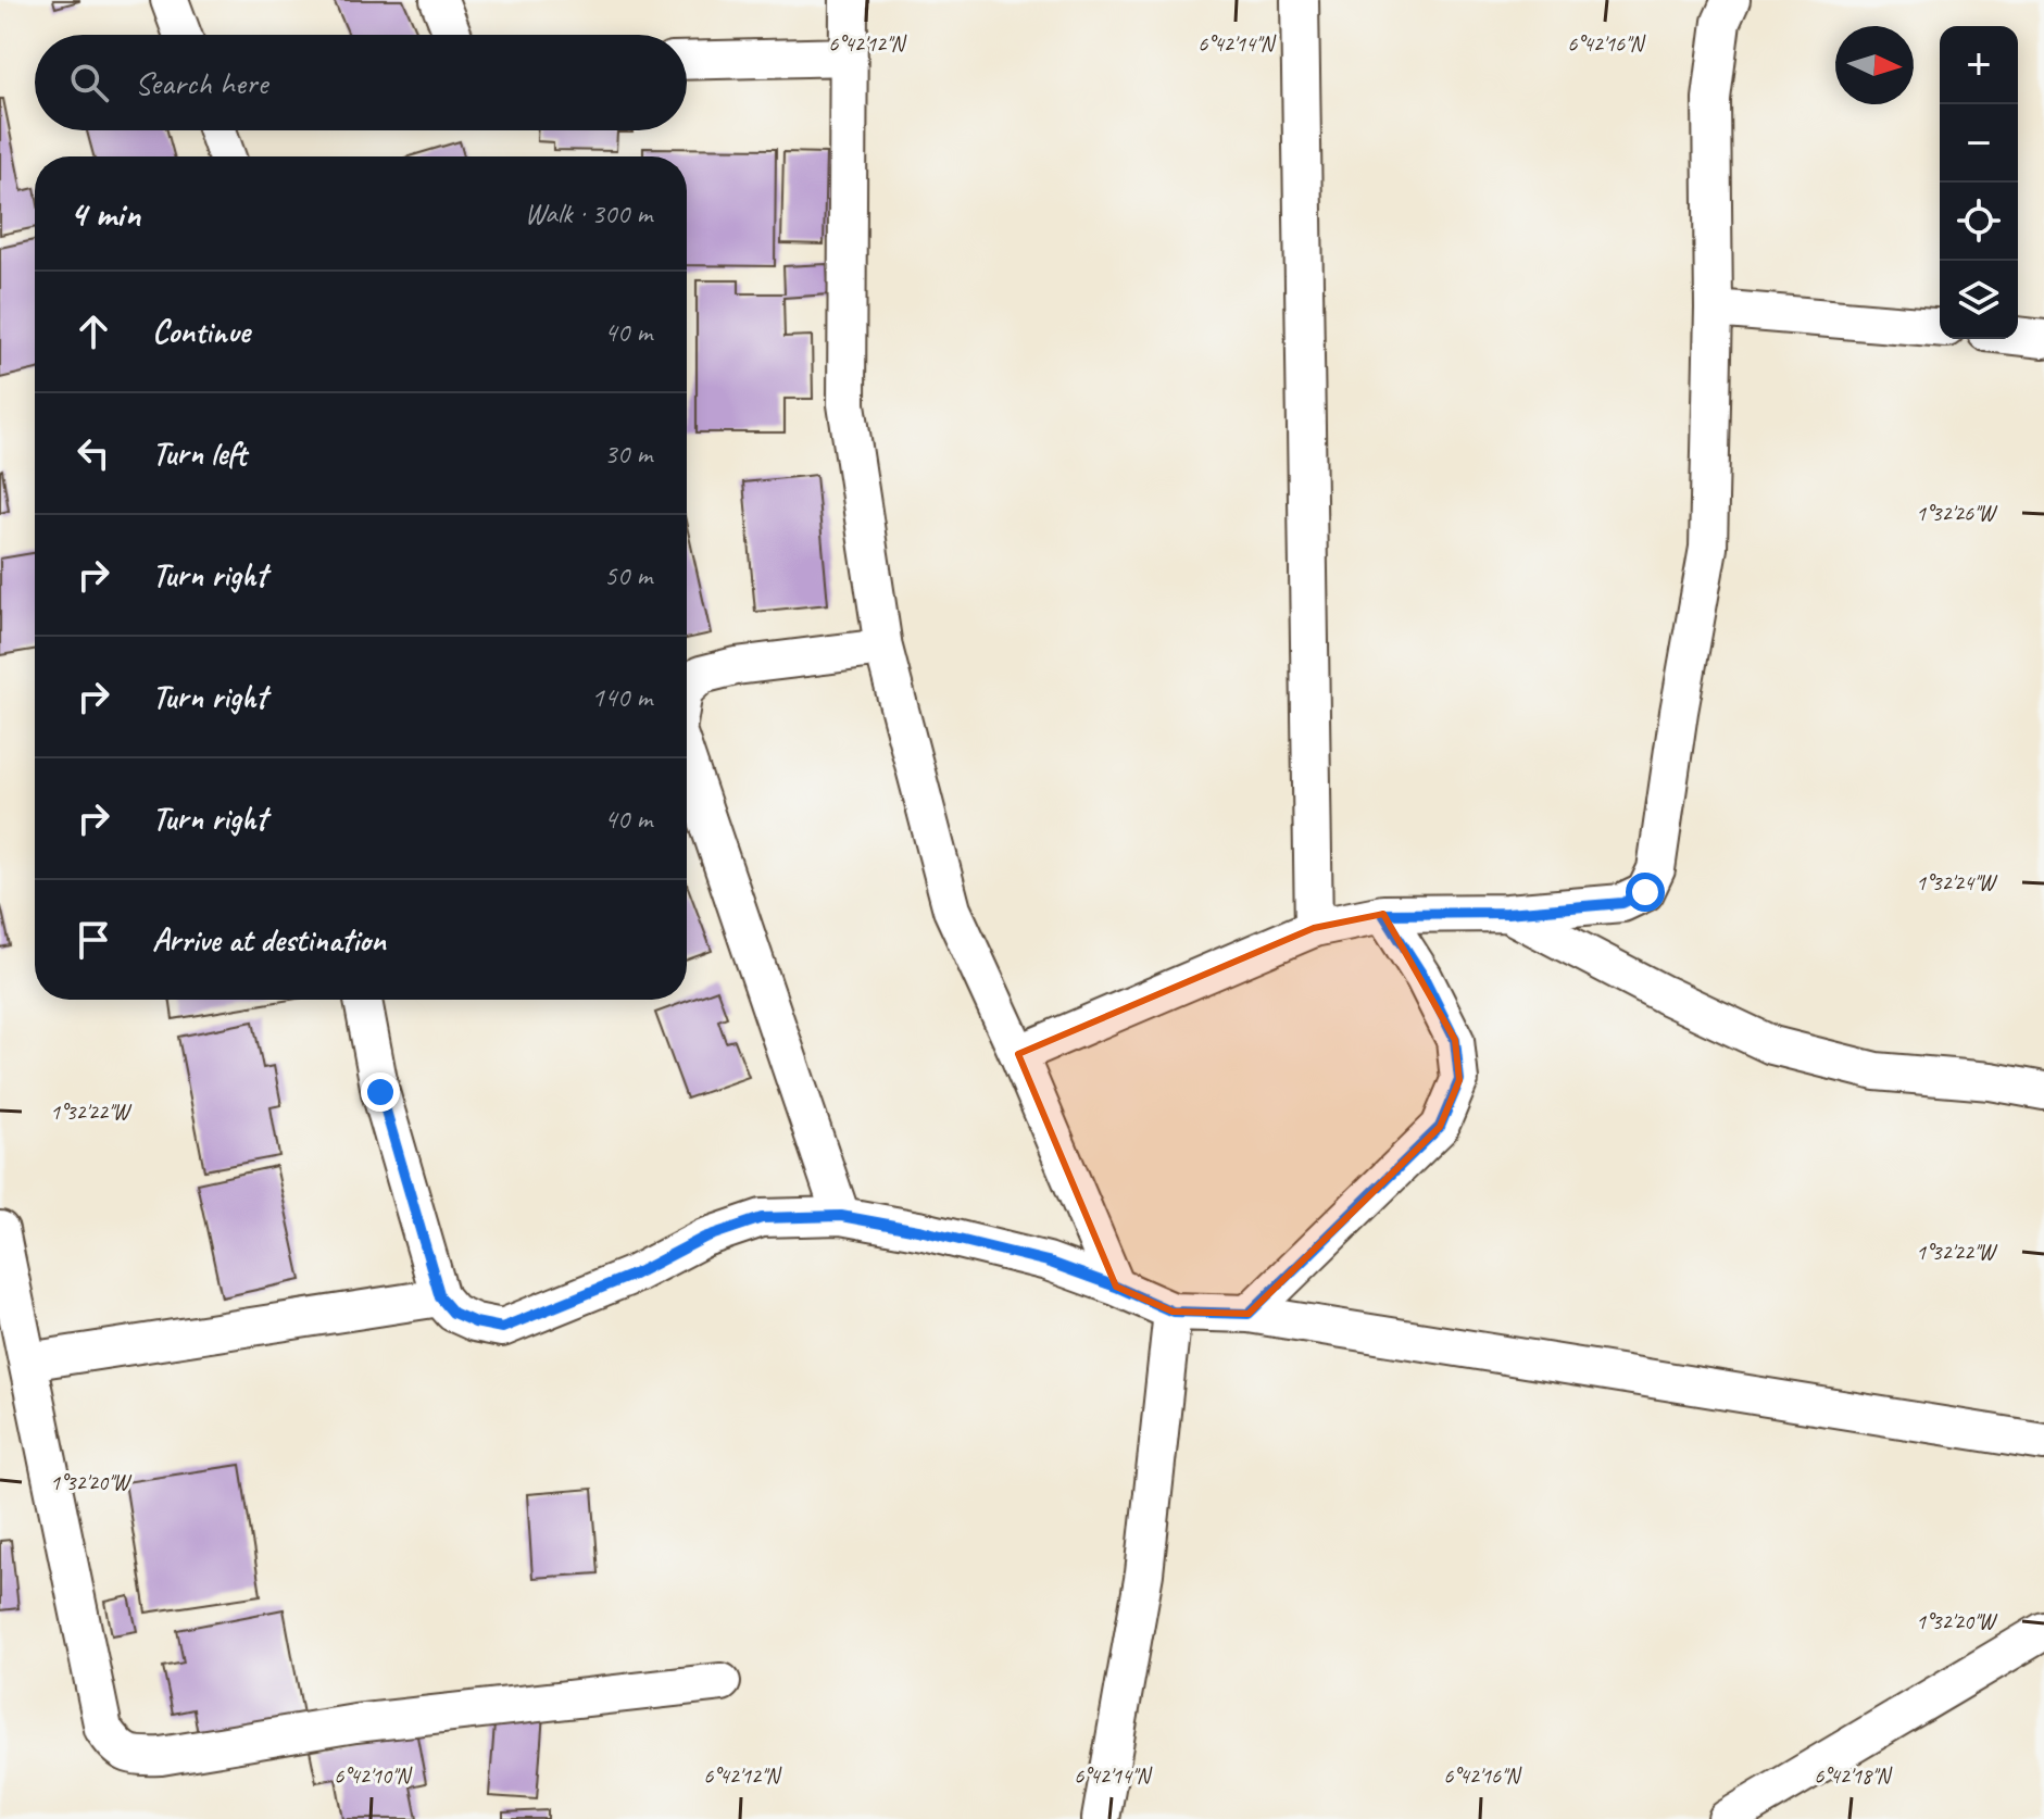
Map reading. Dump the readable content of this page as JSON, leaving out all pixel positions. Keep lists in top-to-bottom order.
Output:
{
  "north": "right",
  "page": {
    "map_buttons": ["+", "−"],
    "search": "Search here",
    "heading": ["4 min", "Walk · 300 m"],
    "list": [
      ["Continue", "40 m"],
      ["Turn left", "30 m"],
      ["Turn right", "50 m"],
      ["Turn right", "140 m"],
      ["Turn right", "40 m"],
      "Arrive at destination"
    ]
  },
  "coordinates": [
    "6°42'12\"N",
    "6°42'14\"N",
    "6°42'16\"N",
    "1°32'26\"W",
    "1°32'24\"W",
    "1°32'22\"W",
    "1°32'20\"W",
    "6°42'10\"N",
    "6°42'18\"N"
  ]
}
